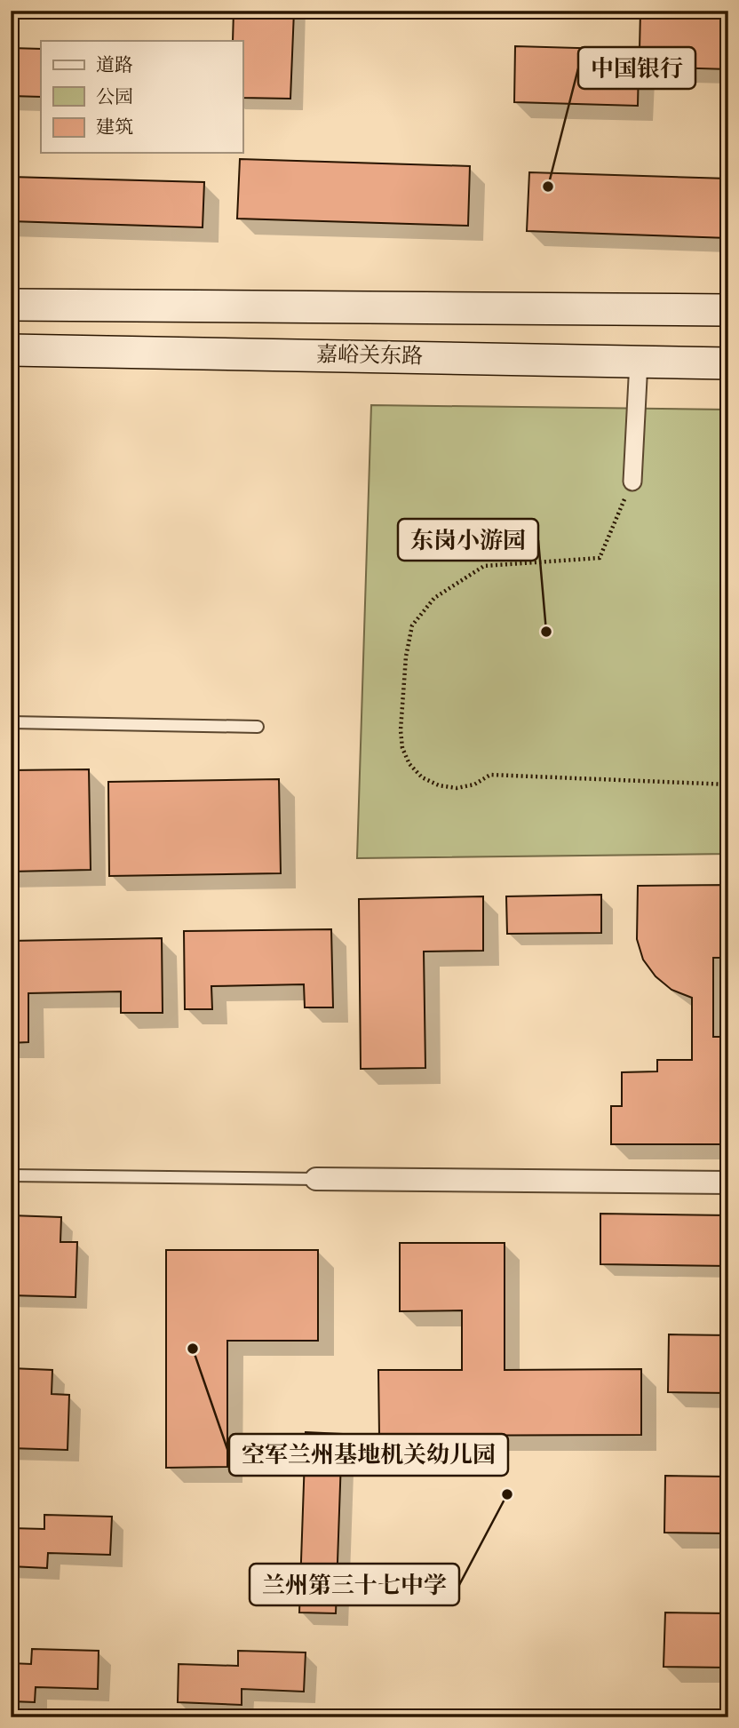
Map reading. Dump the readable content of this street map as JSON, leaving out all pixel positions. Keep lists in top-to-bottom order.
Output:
{
  "streets": {
    "main road": ["嘉峪关东路"]
  },
  "places": [
    "中国银行",
    "东岗小游园",
    "空军兰州基地机关幼儿园",
    "兰州第三十七中学"
  ],
  "legend": ["道路", "公园", "建筑"]
}
